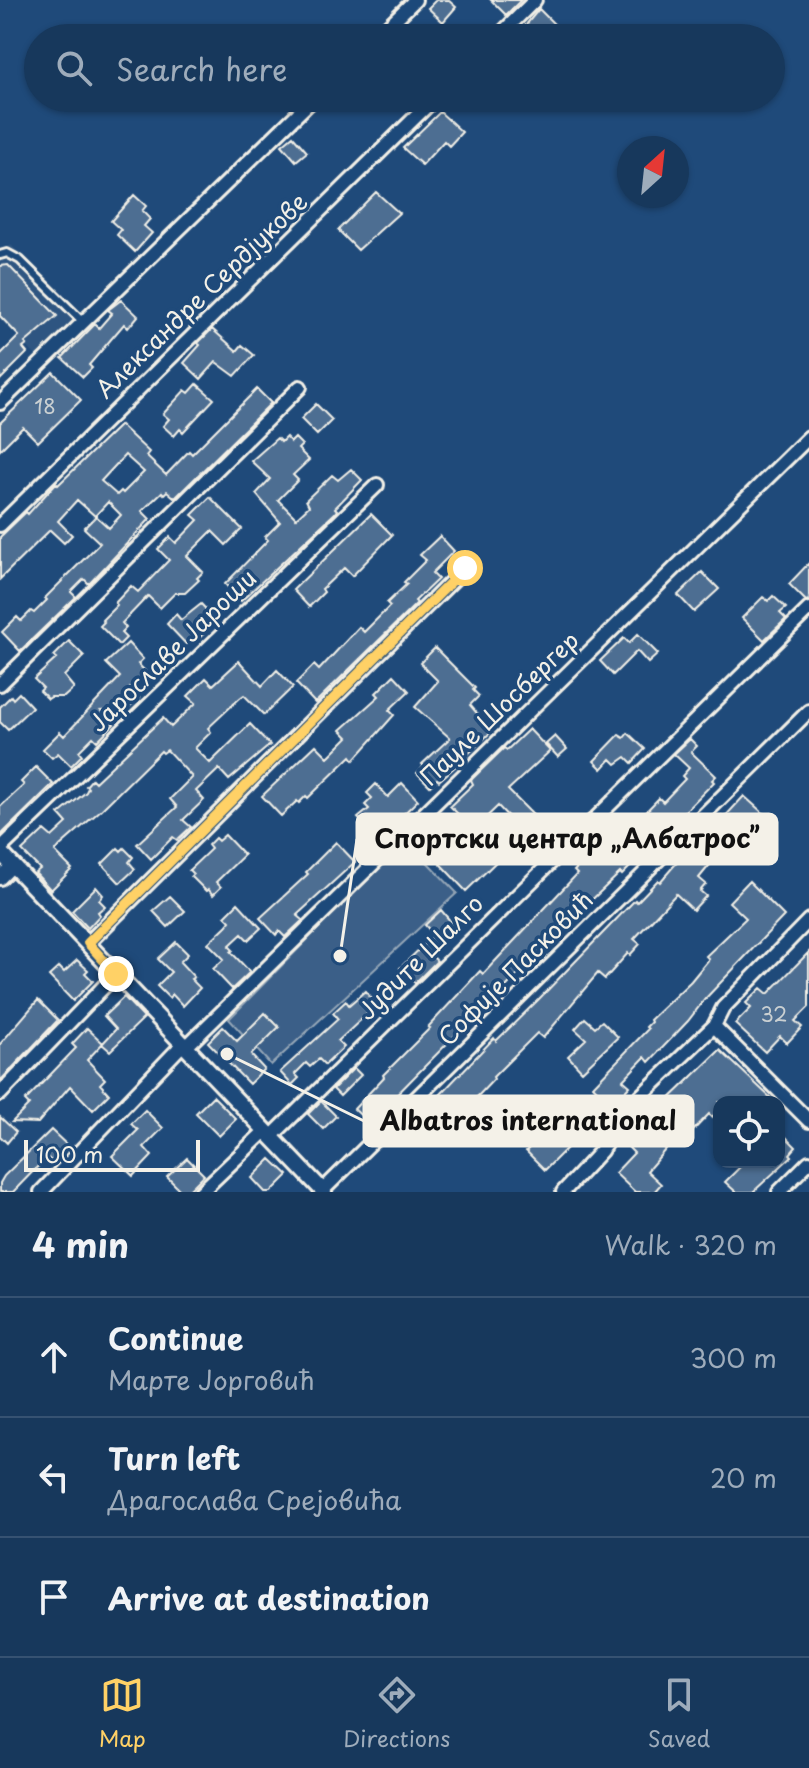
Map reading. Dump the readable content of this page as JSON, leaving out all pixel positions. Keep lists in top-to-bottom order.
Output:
{
  "streets": {
    "street": [
      "Александре Сердјукове",
      "Јарославе Јароши",
      "Пауле Шосбергер",
      "Јудите Шалго",
      "Софије Пасковић"
    ]
  },
  "places": ["Спортски центар „Албатрос”", "Albatros international"],
  "house_numbers": ["18", "32"],
  "scale_bar": "100 m",
  "north": "top right",
  "page": {
    "search": "Search here",
    "scale": "100 m",
    "heading": ["4 min", "Walk · 320 m"],
    "list": [
      ["Continue", "Марте Јорговић", "300 m"],
      ["Turn left", "Драгослава Срејовића", "20 m"],
      "Arrive at destination"
    ],
    "nav": ["Map", "Directions", "Saved"]
  }
}
